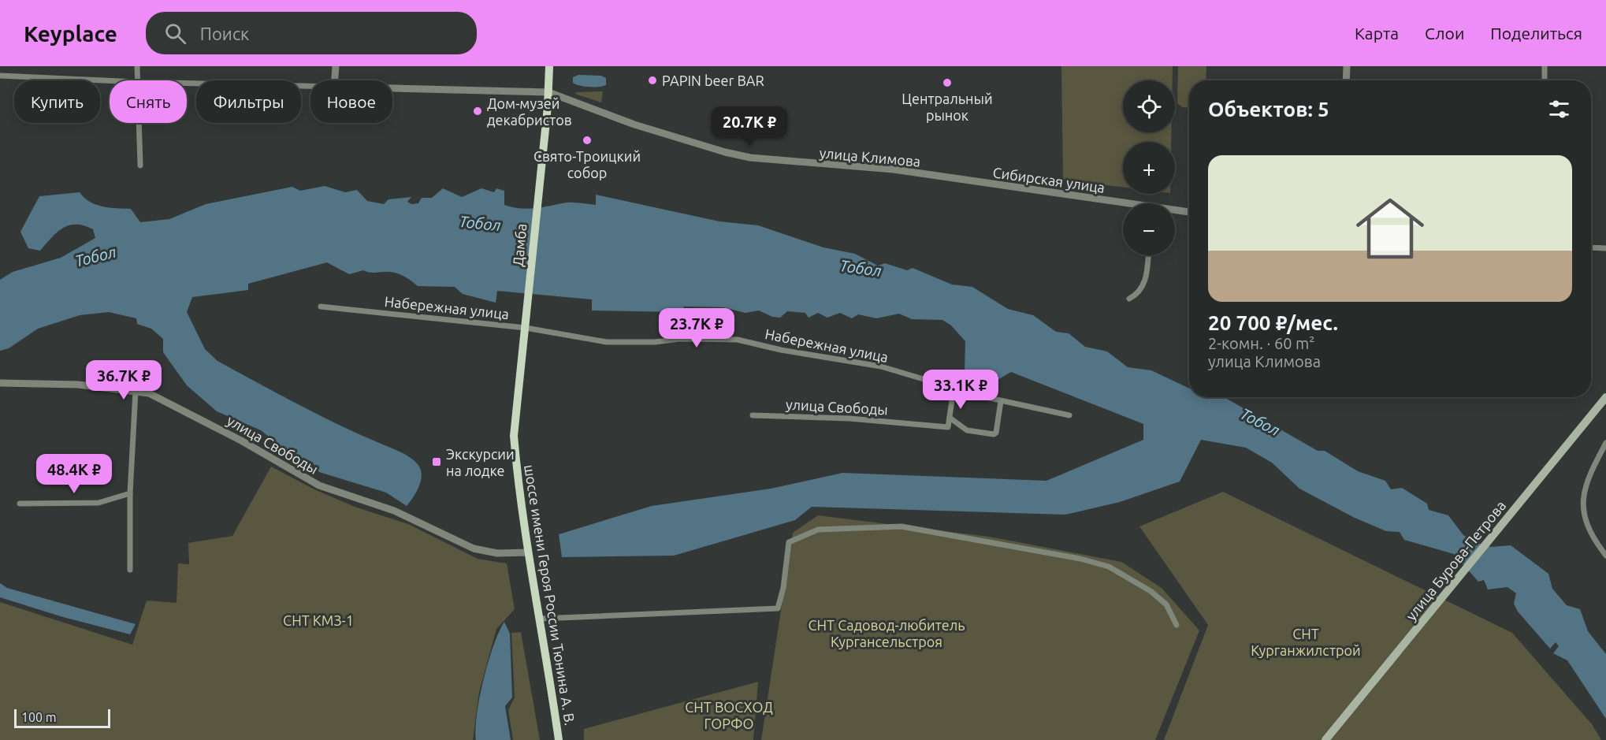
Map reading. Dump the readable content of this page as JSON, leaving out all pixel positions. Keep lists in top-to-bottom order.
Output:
{
  "streets": {
    "main road": ["Дамба", "улица Бурова-Петрова", "шоссе имени Героя России Тюнина А. В."],
    "street": [
      "улица Климова",
      "Сибирская улица",
      "Набережная улица",
      "улица Свободы"
    ]
  },
  "crossings": [
    ["улица Климова", "Сибирская улица"],
    ["улица Климова", "Дамба"],
    ["Дамба", "Набережная улица"],
    ["Дамба", "шоссе имени Героя России Тюнина А. В."],
    ["Набережная улица", "шоссе имени Героя России Тюнина А. В."],
    ["улица Свободы", "шоссе имени Героя России Тюнина А. В."]
  ],
  "water": ["Тобол"],
  "parks": [
    "СНТ КМЗ-1",
    "СНТ Садовод-любитель Кургансельстроя",
    "СНТ Курганжилстрой",
    "СНТ ВОСХОД ГОРФО"
  ],
  "places": {
    "other": [
      "PAPIN beer BAR",
      "Центральный рынок",
      "Дом-музей декабристов",
      "Свято-Троицкий собор"
    ],
    "transit": ["Экскурсии на лодке"]
  },
  "scale_bar": "100 m",
  "page": {
    "header": "Keyplace",
    "search": "Поиск",
    "nav": ["Карта", "Слои", "Поделиться"],
    "map_buttons": ["+", "−"],
    "chip": [
      "Купить",
      "Снять",
      "Фильтры",
      "Новое"
    ],
    "heading": "Объектов: 5",
    "price": [
      "20.7K ₽",
      "23.7K ₽",
      "36.7K ₽",
      "33.1K ₽",
      "48.4K ₽"
    ],
    "list": [
      {
        "name": "20 700 ₽/мес.",
        "note": "2-комн. · 60 m² · улица Климова"
      }
    ],
    "scale": "100 m"
  }
}
